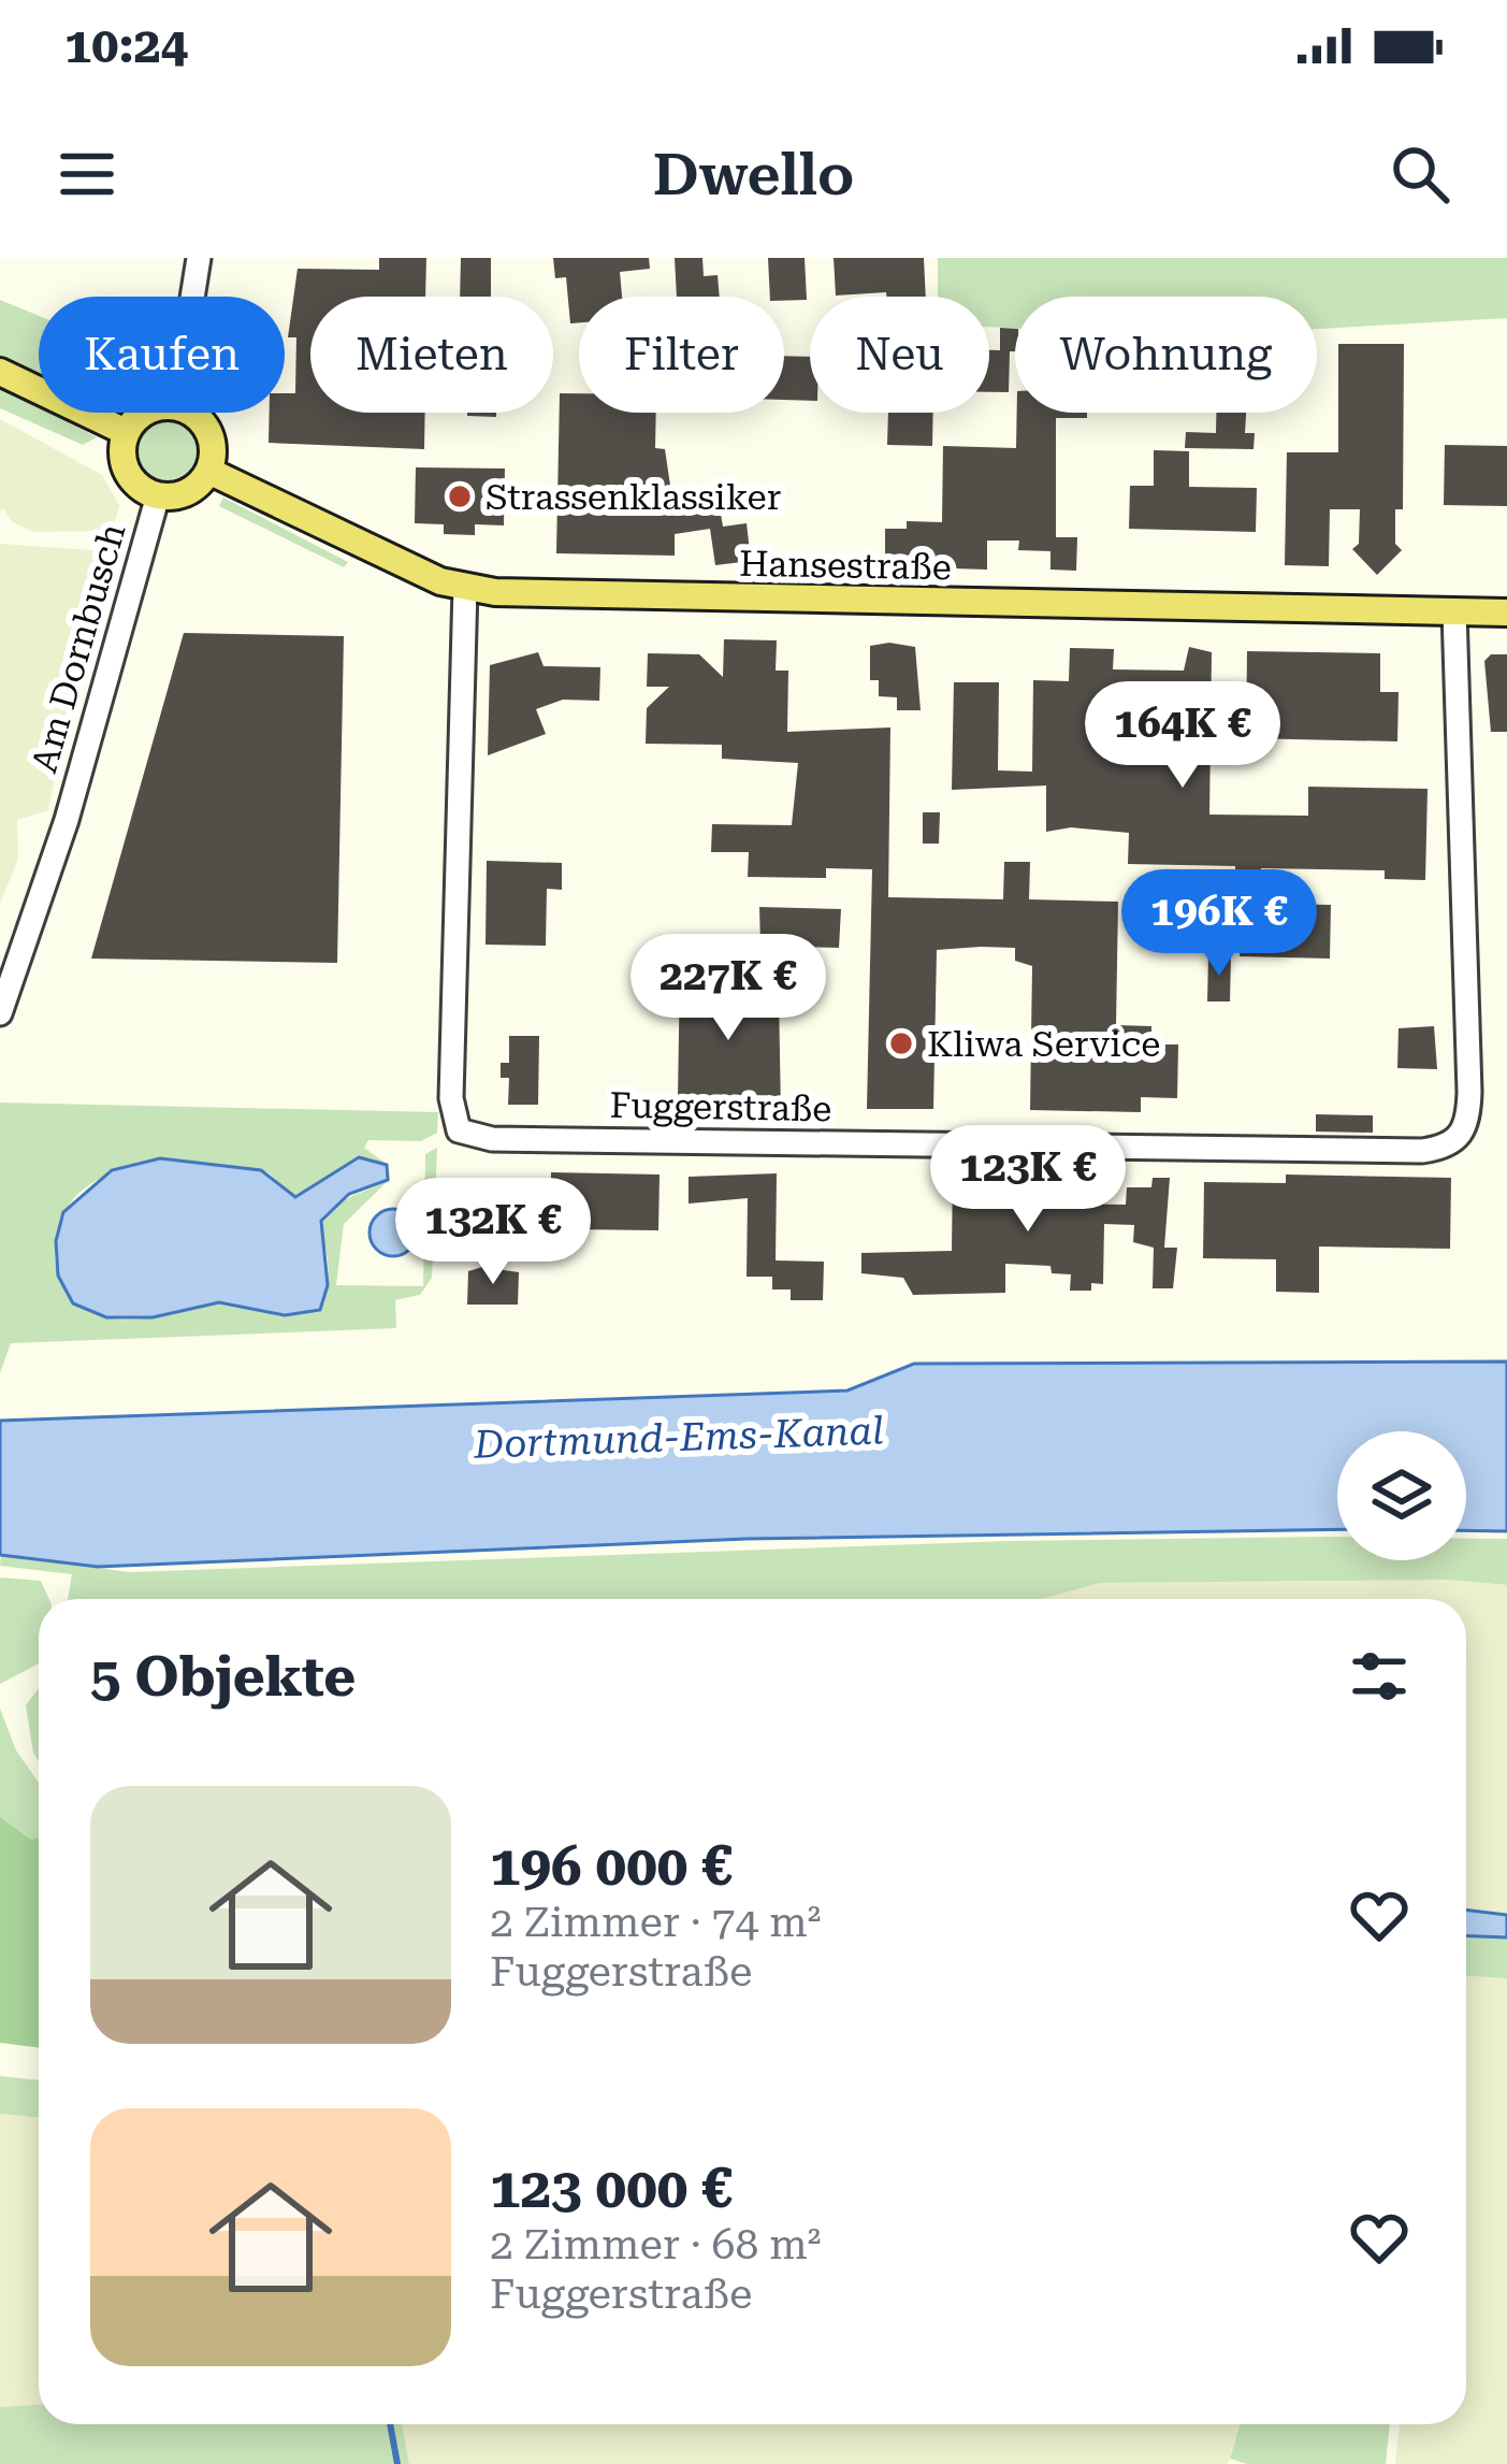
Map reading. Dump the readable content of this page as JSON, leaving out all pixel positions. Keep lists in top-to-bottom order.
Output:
{
  "streets": {
    "main road": ["Hansestraße"],
    "street": ["Am Dornbusch", "Fuggerstraße"]
  },
  "crossings": [
    ["Hansestraße", "Fuggerstraße"]
  ],
  "water": ["Dortmund-Ems-Kanal"],
  "places": ["Strassenklassiker", "Kliwa Service"],
  "page": {
    "status": "10:24",
    "header": "Dwello",
    "chip": [
      "Kaufen",
      "Mieten",
      "Filter",
      "Neu",
      "Wohnung"
    ],
    "price": [
      "164K €",
      "196K €",
      "227K €",
      "123K €",
      "132K €"
    ],
    "heading": "5 Objekte",
    "list": [
      {
        "name": "196 000 €",
        "note": "2 Zimmer · 74 m² · Fuggerstraße"
      },
      {
        "name": "123 000 €",
        "note": "2 Zimmer · 68 m² · Fuggerstraße"
      }
    ]
  }
}
